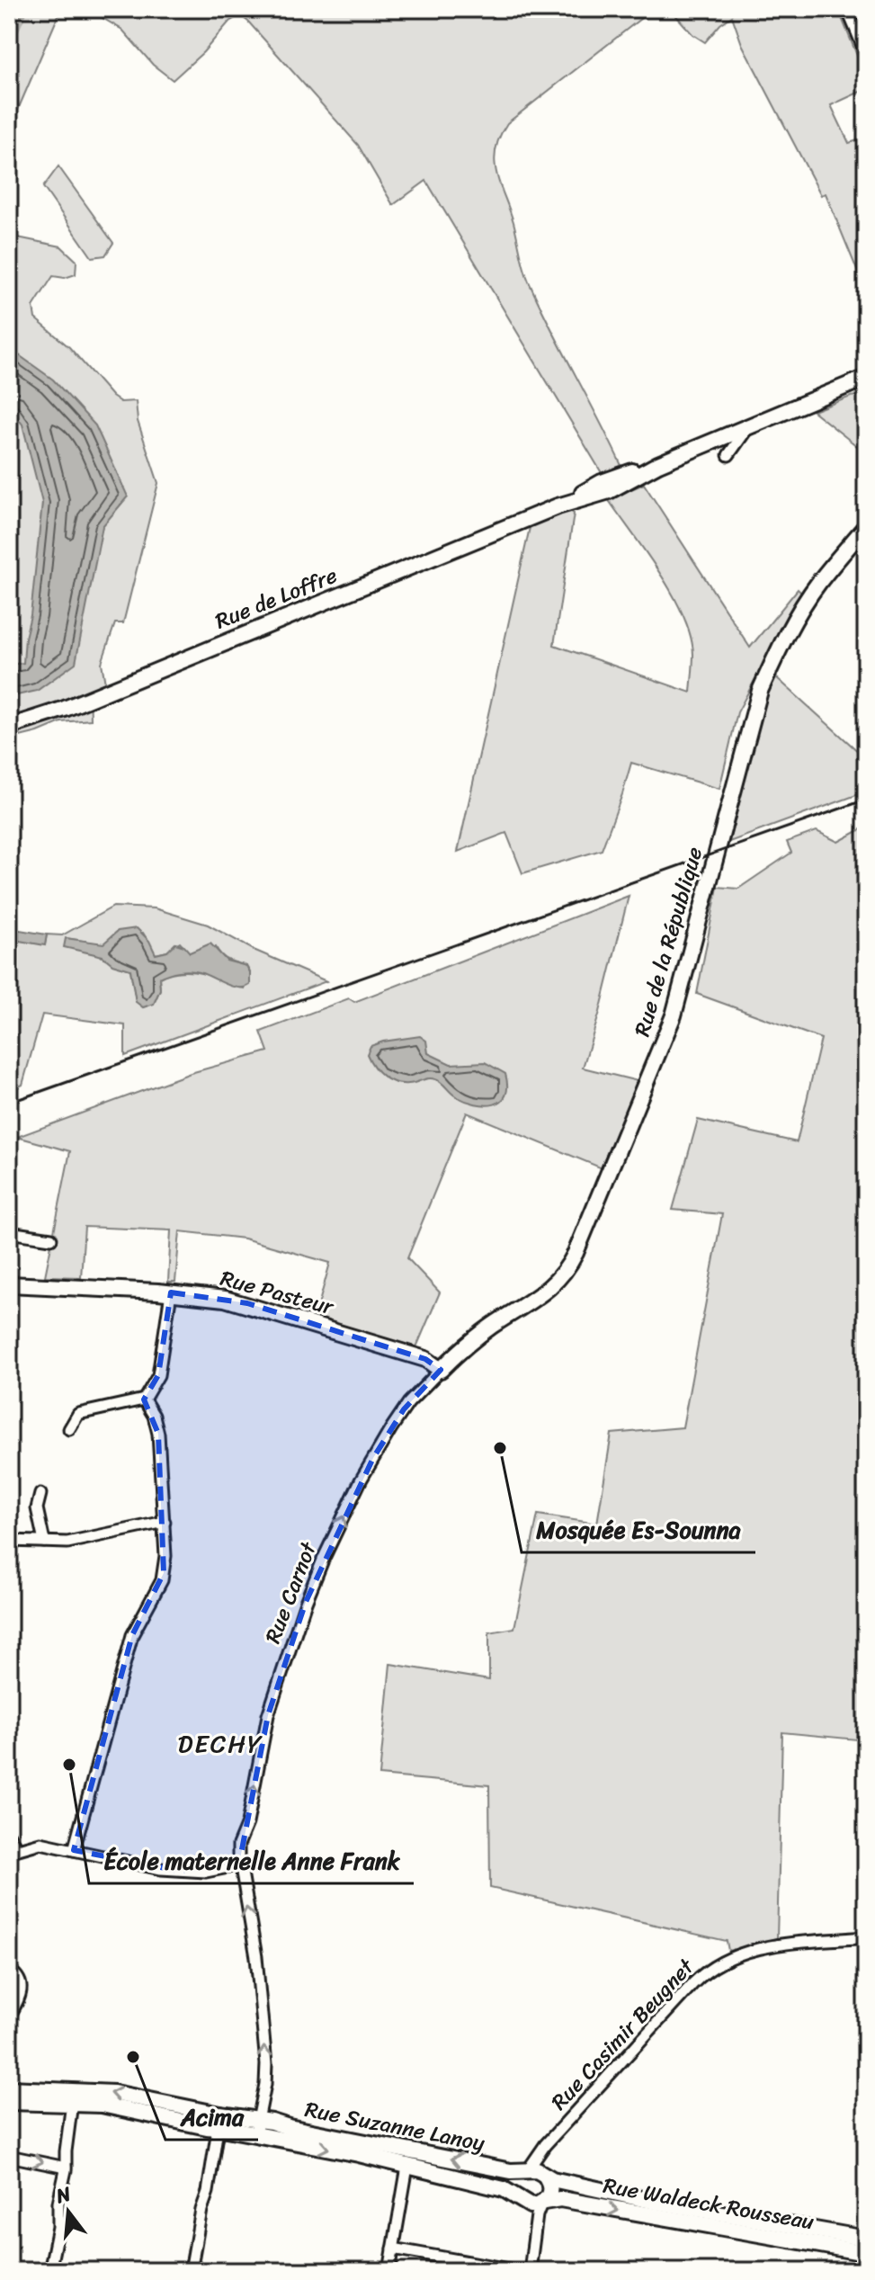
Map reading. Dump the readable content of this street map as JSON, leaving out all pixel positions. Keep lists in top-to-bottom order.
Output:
{
  "streets": {
    "main road": [
      "Rue de Loffre",
      "Rue de la République",
      "Rue Pasteur",
      "Rue Suzanne Lanoy",
      "Rue Waldeck Rousseau"
    ],
    "street": ["Rue Carnot", "Rue Casimir Beugnet"]
  },
  "crossings": [
    ["Rue de la République", "Rue Pasteur"],
    ["Rue de la République", "Rue Carnot"],
    ["Rue Pasteur", "Rue Carnot"],
    ["Rue Casimir Beugnet", "Rue Suzanne Lanoy"],
    ["Rue Casimir Beugnet", "Rue Waldeck Rousseau"],
    ["Rue Suzanne Lanoy", "Rue Waldeck Rousseau"]
  ],
  "one_way": ["Rue Carnot"],
  "districts": ["DECHY"],
  "places": ["Mosquée Es-Sounna", "École maternelle Anne Frank", "Acima"],
  "north": "top"
}
